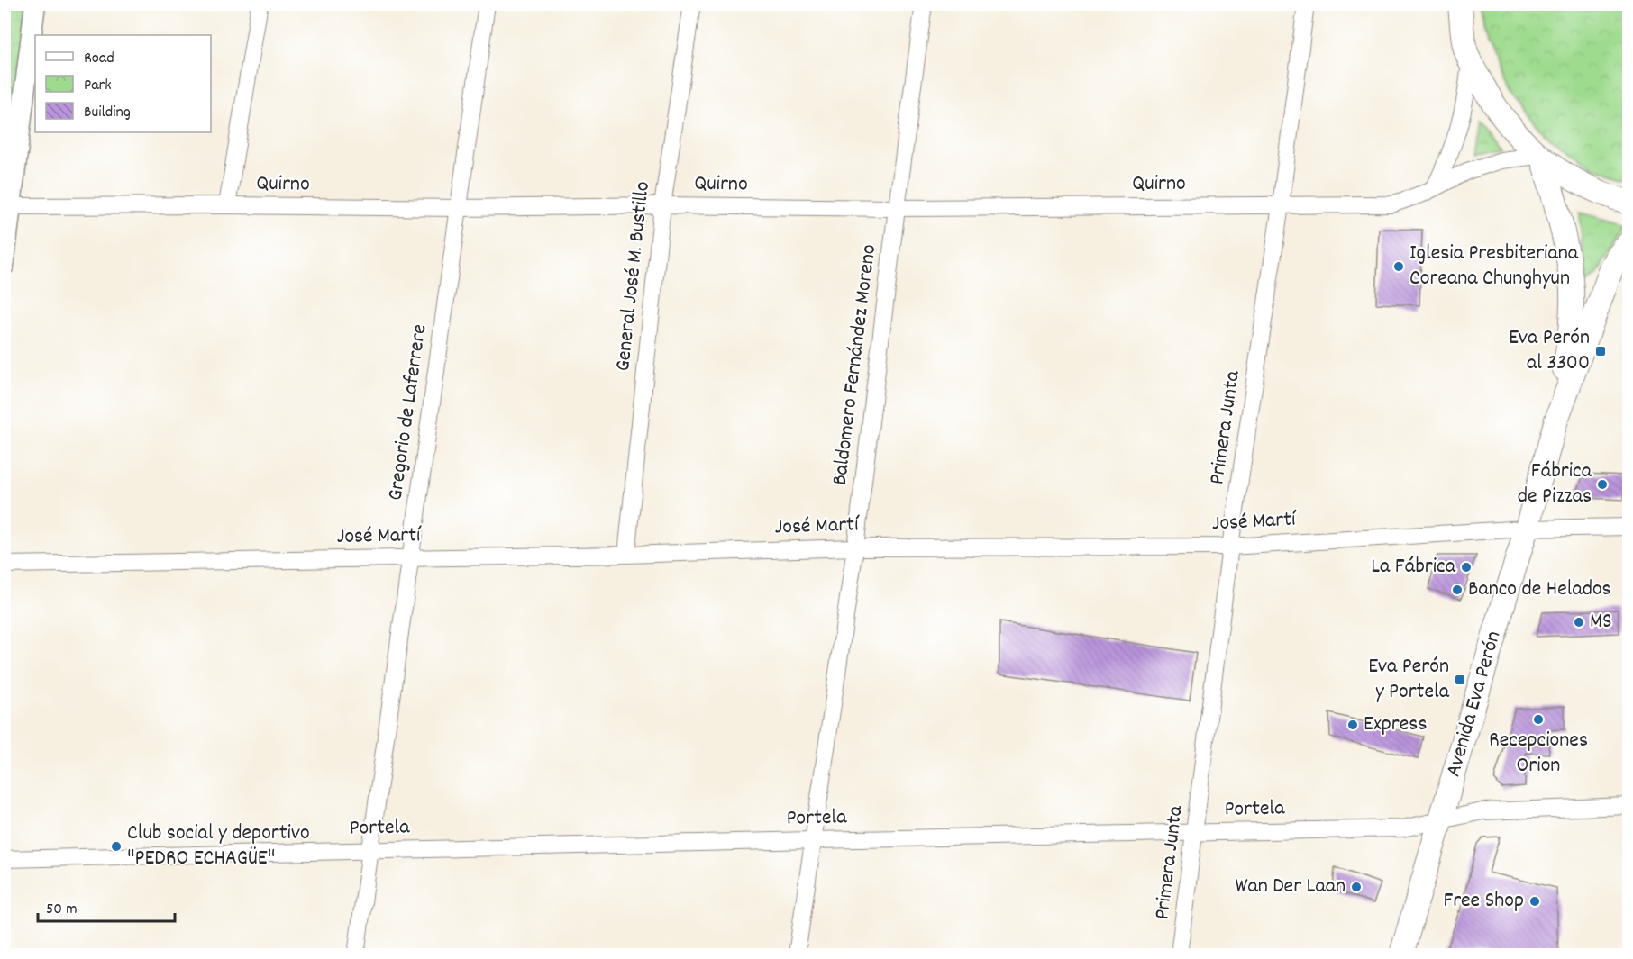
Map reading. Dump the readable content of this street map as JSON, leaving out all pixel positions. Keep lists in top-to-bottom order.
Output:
{
  "streets": {
    "main road": ["Avenida Eva Perón"],
    "street": [
      "Quirno",
      "General José M. Bustillo",
      "Baldomero Fernández Moreno",
      "Gregorio de Laferrere",
      "Primera Junta",
      "José Martí",
      "Portela"
    ]
  },
  "crossings": [
    ["Quirno", "General José M. Bustillo"],
    ["Quirno", "Baldomero Fernández Moreno"],
    ["Quirno", "Gregorio de Laferrere"],
    ["Quirno", "Primera Junta"],
    ["Quirno", "Avenida Eva Perón"],
    ["General José M. Bustillo", "José Martí"],
    ["Baldomero Fernández Moreno", "José Martí"],
    ["Baldomero Fernández Moreno", "Portela"],
    ["Gregorio de Laferrere", "José Martí"],
    ["Gregorio de Laferrere", "Portela"],
    ["Primera Junta", "José Martí"],
    ["Primera Junta", "Portela"],
    ["José Martí", "Avenida Eva Perón"],
    ["Avenida Eva Perón", "Portela"]
  ],
  "places": {
    "other": [
      "Iglesia Presbiteriana Coreana Chunghyun",
      "Fábrica de Pizzas",
      "La Fábrica",
      "Banco de Helados",
      "MS",
      "Recepciones Orion",
      "Express",
      "Club social y deportivo \"PEDRO ECHAGÜE\"",
      "Wan Der Laan",
      "Free Shop"
    ],
    "transit": ["Eva Perón al 3300", "Eva Perón y Portela"]
  },
  "legend": ["Road", "Park", "Building"],
  "scale_bar": "50 m"
}
